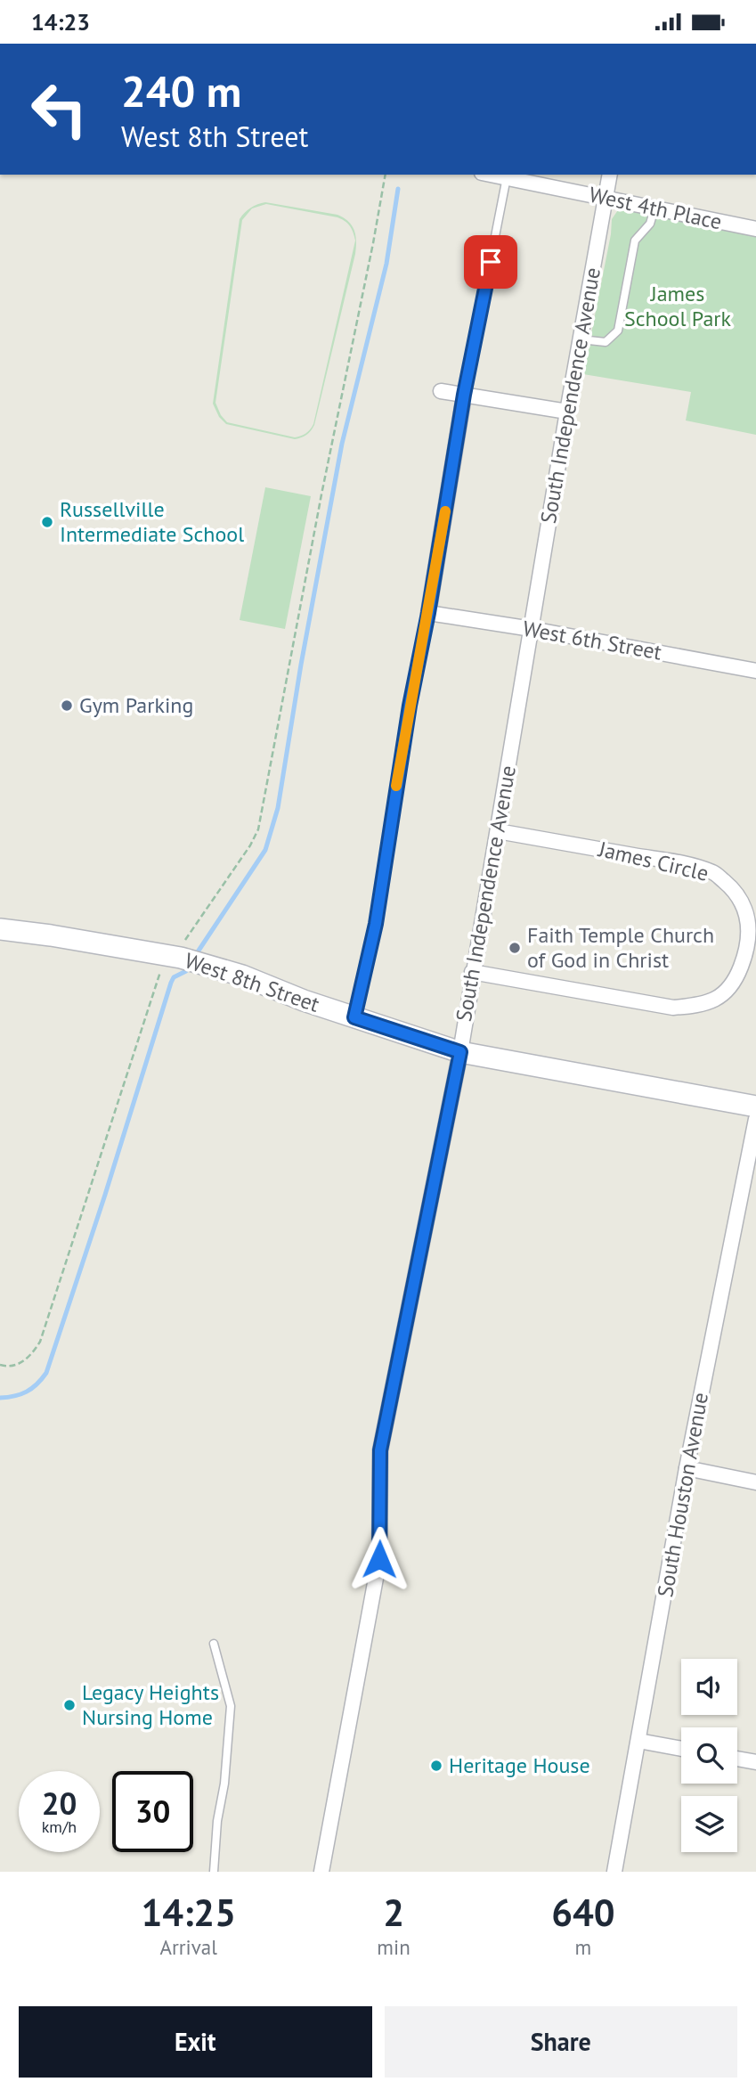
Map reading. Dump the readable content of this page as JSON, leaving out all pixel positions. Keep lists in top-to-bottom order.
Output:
{
  "streets": {
    "street": [
      "West 4th Place",
      "South Independence Avenue",
      "West 6th Street",
      "James Circle",
      "West 8th Street",
      "South Houston Avenue"
    ]
  },
  "crossings": [
    ["West 4th Place", "South Independence Avenue"],
    ["South Independence Avenue", "West 6th Street"],
    ["South Independence Avenue", "James Circle"],
    ["South Independence Avenue", "West 8th Street"]
  ],
  "parks": ["James School Park"],
  "places": [
    "Russellville Intermediate School",
    "Gym Parking",
    "Faith Temple Church of God in Christ",
    "Legacy Heights Nursing Home",
    "Heritage House"
  ],
  "page": {
    "status": "14:23",
    "turn": ["240 m", "West 8th Street"],
    "speed": "20 km/h",
    "limit": "30",
    "eta": [
      "14:25",
      "Arrival",
      "2",
      "min",
      "640",
      "m"
    ],
    "buttons": ["Exit", "Share"]
  }
}
